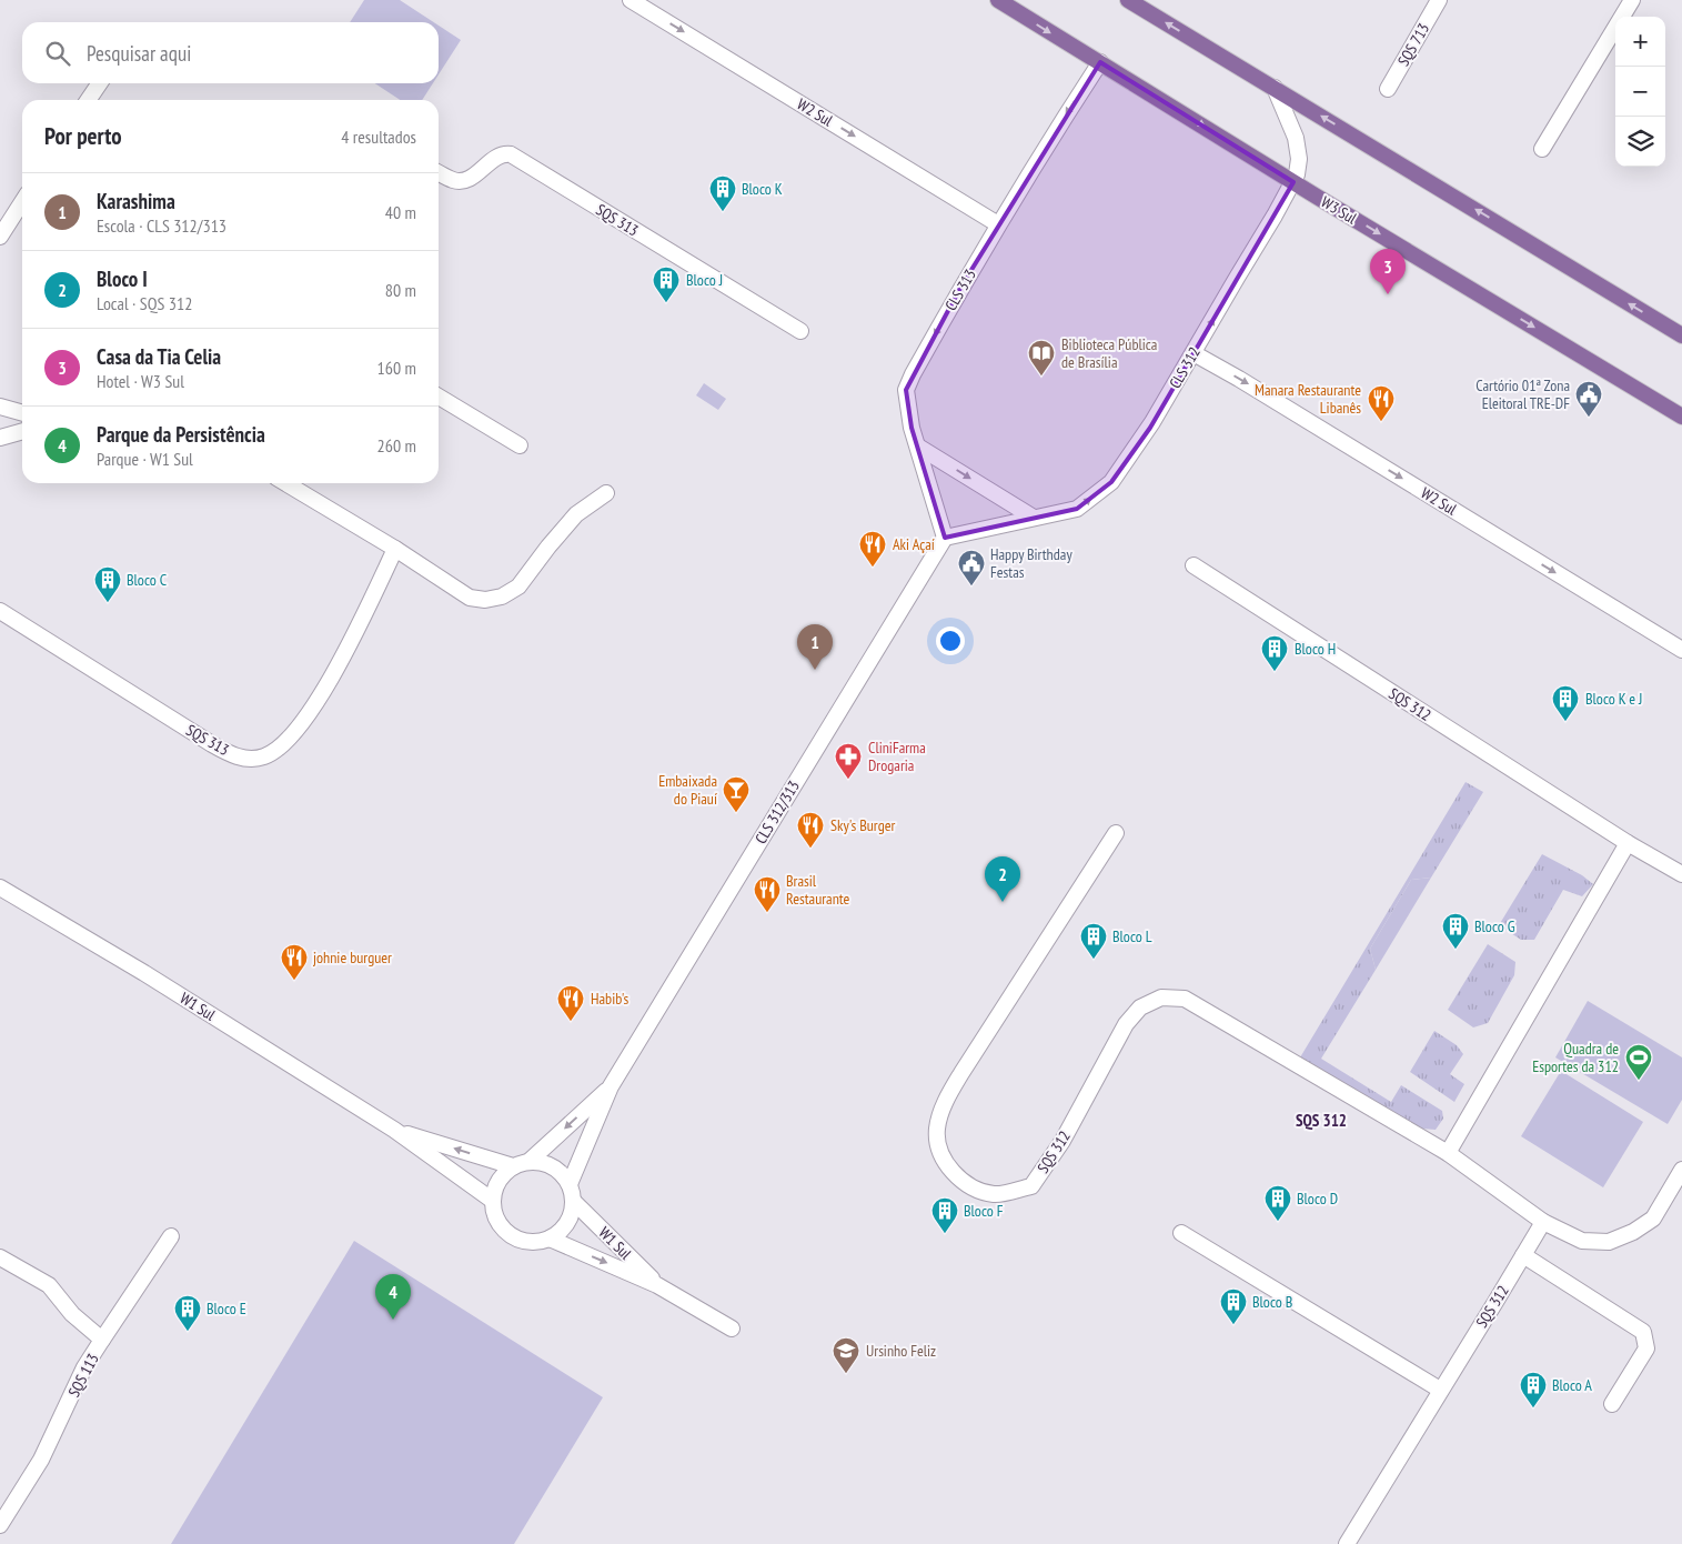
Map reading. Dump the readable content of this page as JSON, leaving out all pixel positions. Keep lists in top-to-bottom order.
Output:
{
  "streets": {
    "main road": ["W3 Sul"],
    "street": [
      "SQS 713",
      "W2 Sul",
      "SQS 313",
      "CLS 313",
      "CLS 312",
      "SQS 312",
      "CLS 312/313",
      "W1 Sul",
      "SQS 113"
    ]
  },
  "crossings": [
    ["W2 Sul", "CLS 313"],
    ["W2 Sul", "CLS 312"],
    ["W3 Sul", "CLS 313"],
    ["W3 Sul", "CLS 312"],
    ["CLS 313", "CLS 312"],
    ["CLS 313", "CLS 312/313"],
    ["CLS 312", "CLS 312/313"],
    ["CLS 312/313", "W1 Sul"]
  ],
  "one_way": ["W2 Sul", "CLS 313", "CLS 312"],
  "districts": ["SQS 312"],
  "places": {
    "building": [
      "Bloco K",
      "Bloco J",
      "Bloco C",
      "Bloco H",
      "Bloco K e J",
      "Bloco G",
      "Bloco L",
      "Bloco D",
      "Bloco F",
      "Bloco B",
      "Bloco E",
      "Bloco A"
    ],
    "library": ["Biblioteca Pública de Brasília"],
    "public building": ["Cartório 01ª Zona Eleitoral TRE-DF", "Happy Birthday Festas"],
    "restaurant": [
      "Manara Restaurante Libanês",
      "Aki Açaí",
      "Sky's Burger",
      "Brasil Restaurante",
      "johnie burguer",
      "Habib's"
    ],
    "pharmacy": ["CliniFarma Drogaria"],
    "bar": ["Embaixada do Piauí"],
    "sports": ["Quadra de Esportes da 312"],
    "school or university": ["Ursinho Feliz"]
  },
  "page": {
    "map_buttons": ["+", "−"],
    "search": "Pesquisar aqui",
    "heading": ["Por perto", "4 resultados"],
    "list": [
      {
        "mark": "1",
        "name": "Karashima",
        "note": "Escola · CLS 312/313",
        "value": "40 m"
      },
      {
        "mark": "2",
        "name": "Bloco I",
        "note": "Local · SQS 312",
        "value": "80 m"
      },
      {
        "mark": "3",
        "name": "Casa da Tia Celia",
        "note": "Hotel · W3 Sul",
        "value": "160 m"
      },
      {
        "mark": "4",
        "name": "Parque da Persistência",
        "note": "Parque · W1 Sul",
        "value": "260 m"
      }
    ],
    "pins": [
      "3",
      "1",
      "2",
      "4"
    ]
  }
}
